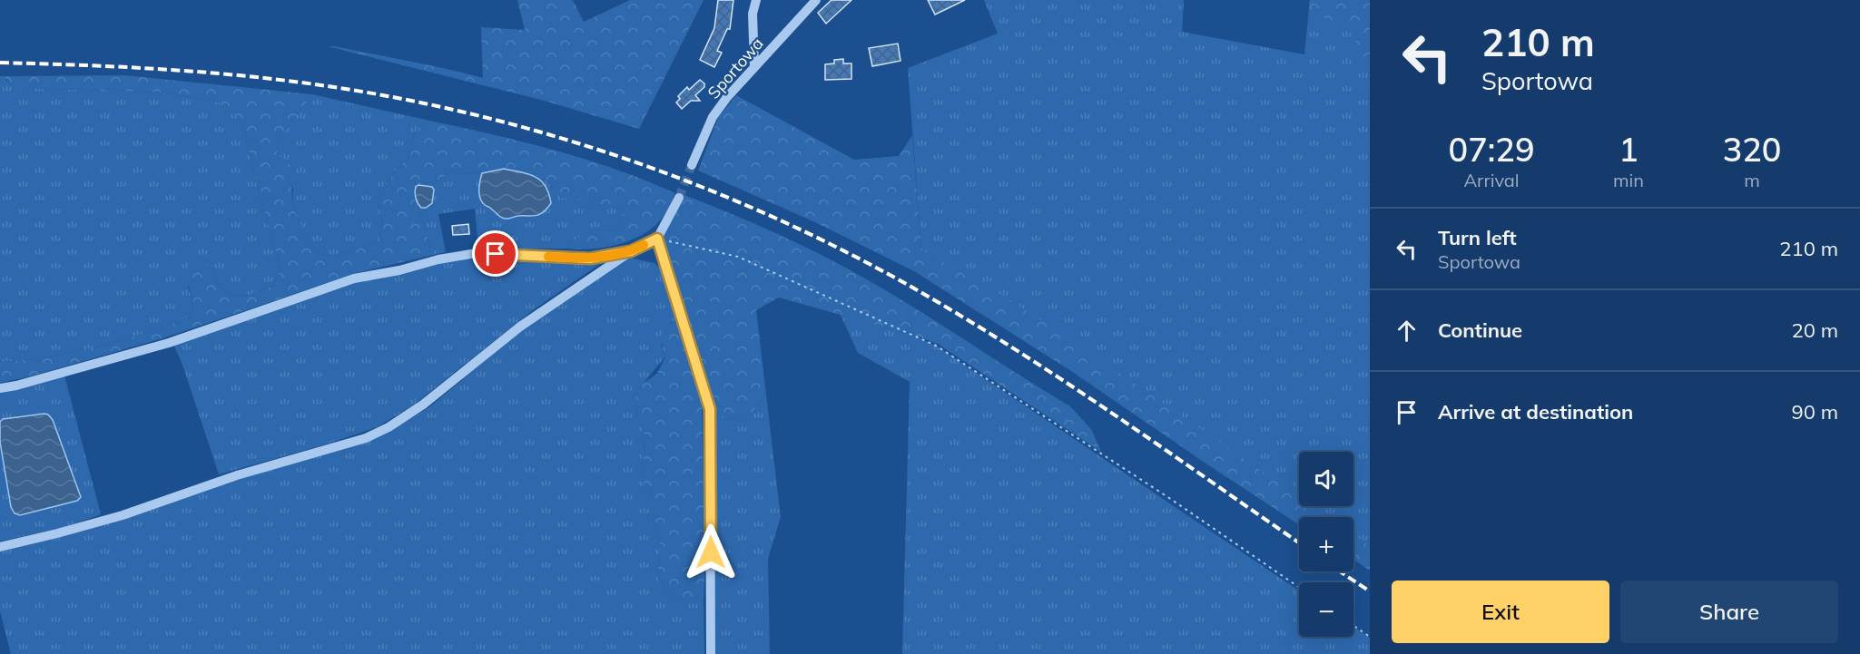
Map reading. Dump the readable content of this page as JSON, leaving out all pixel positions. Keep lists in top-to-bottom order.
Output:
{
  "streets": {
    "street": ["Sportowa"]
  },
  "page": {
    "turn": ["210 m", "Sportowa"],
    "eta": [
      "07:29",
      "Arrival",
      "1",
      "min",
      "320",
      "m"
    ],
    "list": [
      {
        "name": "Turn left",
        "note": "Sportowa",
        "value": "210 m"
      },
      {
        "name": "Continue",
        "value": "20 m"
      },
      {
        "name": "Arrive at destination",
        "value": "90 m"
      }
    ],
    "map_buttons": ["+", "−"],
    "buttons": ["Exit", "Share"]
  }
}
